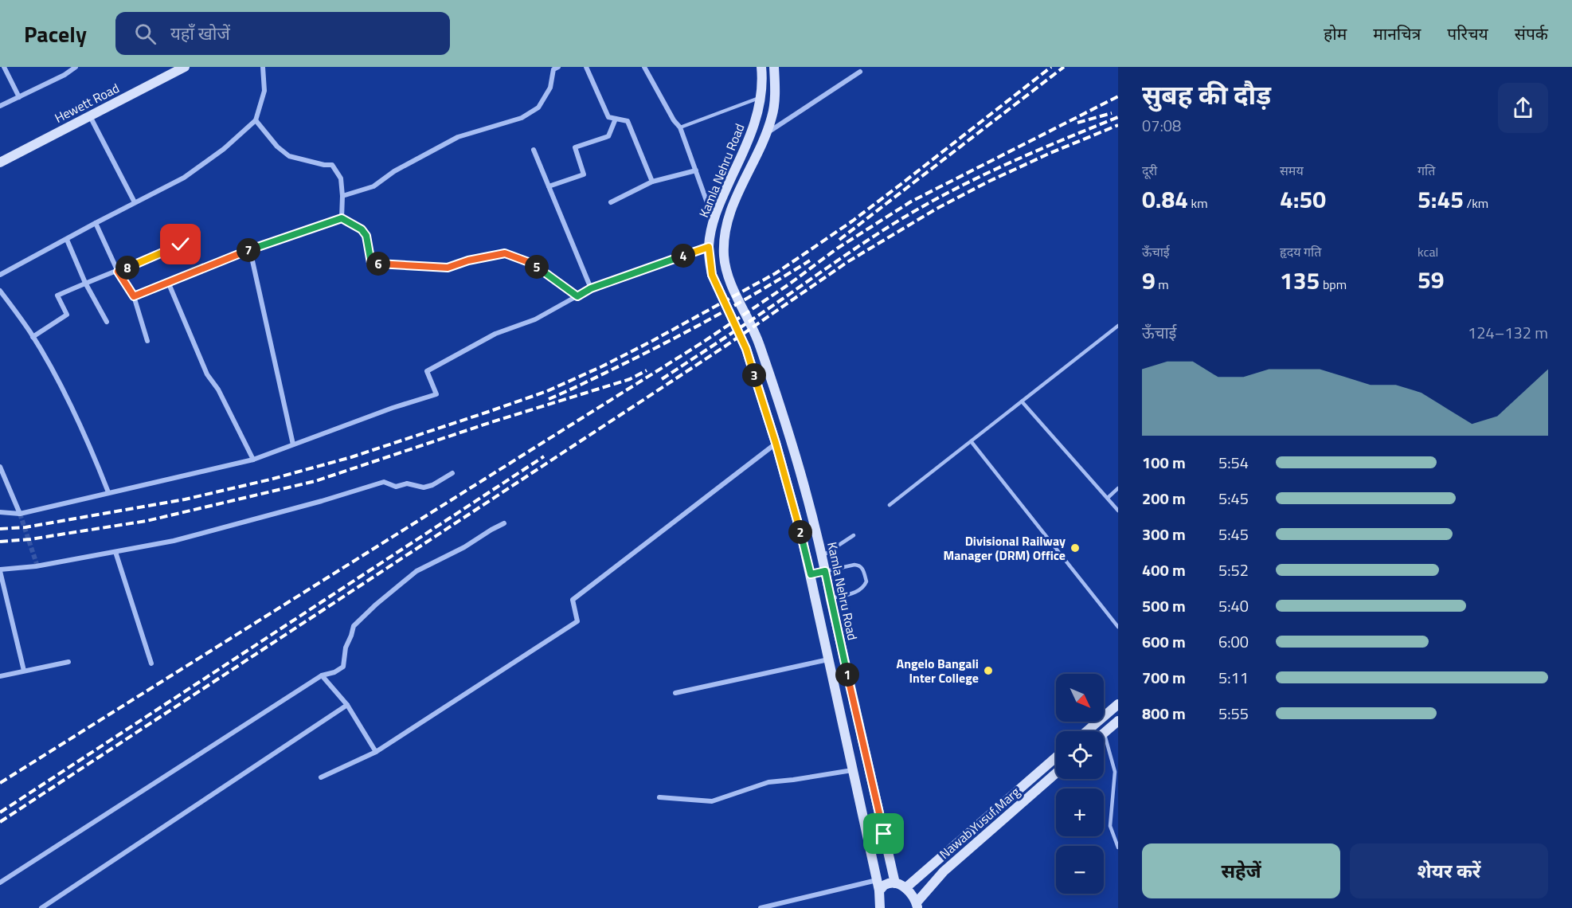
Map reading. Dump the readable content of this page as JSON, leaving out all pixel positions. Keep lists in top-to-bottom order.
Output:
{
  "streets": {
    "main road": ["Hewett Road", "Kamla Nehru Road", "Nawab Yusuf Marg"]
  },
  "places": ["Divisional Railway Manager (DRM) Office", "Angelo Bangali Inter College"],
  "north": "bottom right",
  "page": {
    "header": "Pacely",
    "search": "यहाँ खोजें",
    "nav": [
      "होम",
      "मानचित्र",
      "परिचय",
      "संपर्क"
    ],
    "heading": ["सुबह की दौड़", "07:08"],
    "stats": [
      ["दूरी", "0.84 km"],
      ["समय", "4:50"],
      ["गति", "5:45 /km"],
      ["ऊँचाई", "9 m"],
      ["हृदय गति", "135 bpm"],
      ["kcal", "59"]
    ],
    "pins": [
      "7",
      "4",
      "6",
      "5",
      "8",
      "3",
      "2",
      "1"
    ],
    "chart": ["ऊँचाई", "124–132 m"],
    "list": [
      {
        "name": "100 m",
        "note": "5:54"
      },
      {
        "name": "200 m",
        "note": "5:45"
      },
      {
        "name": "300 m",
        "note": "5:45"
      },
      {
        "name": "400 m",
        "note": "5:52"
      },
      {
        "name": "500 m",
        "note": "5:40"
      },
      {
        "name": "600 m",
        "note": "6:00"
      },
      {
        "name": "700 m",
        "note": "5:11"
      },
      {
        "name": "800 m",
        "note": "5:55"
      }
    ],
    "map_buttons": ["+", "−"],
    "buttons": ["सहेजें", "शेयर करें"]
  }
}
